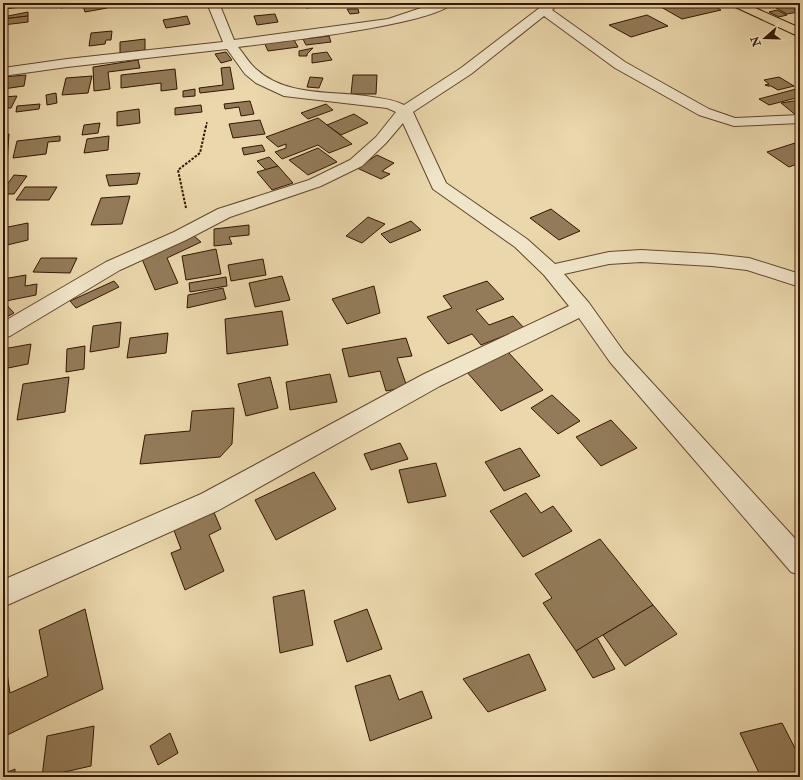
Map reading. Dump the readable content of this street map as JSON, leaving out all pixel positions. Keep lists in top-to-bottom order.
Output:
{
  "north": "left"
}
